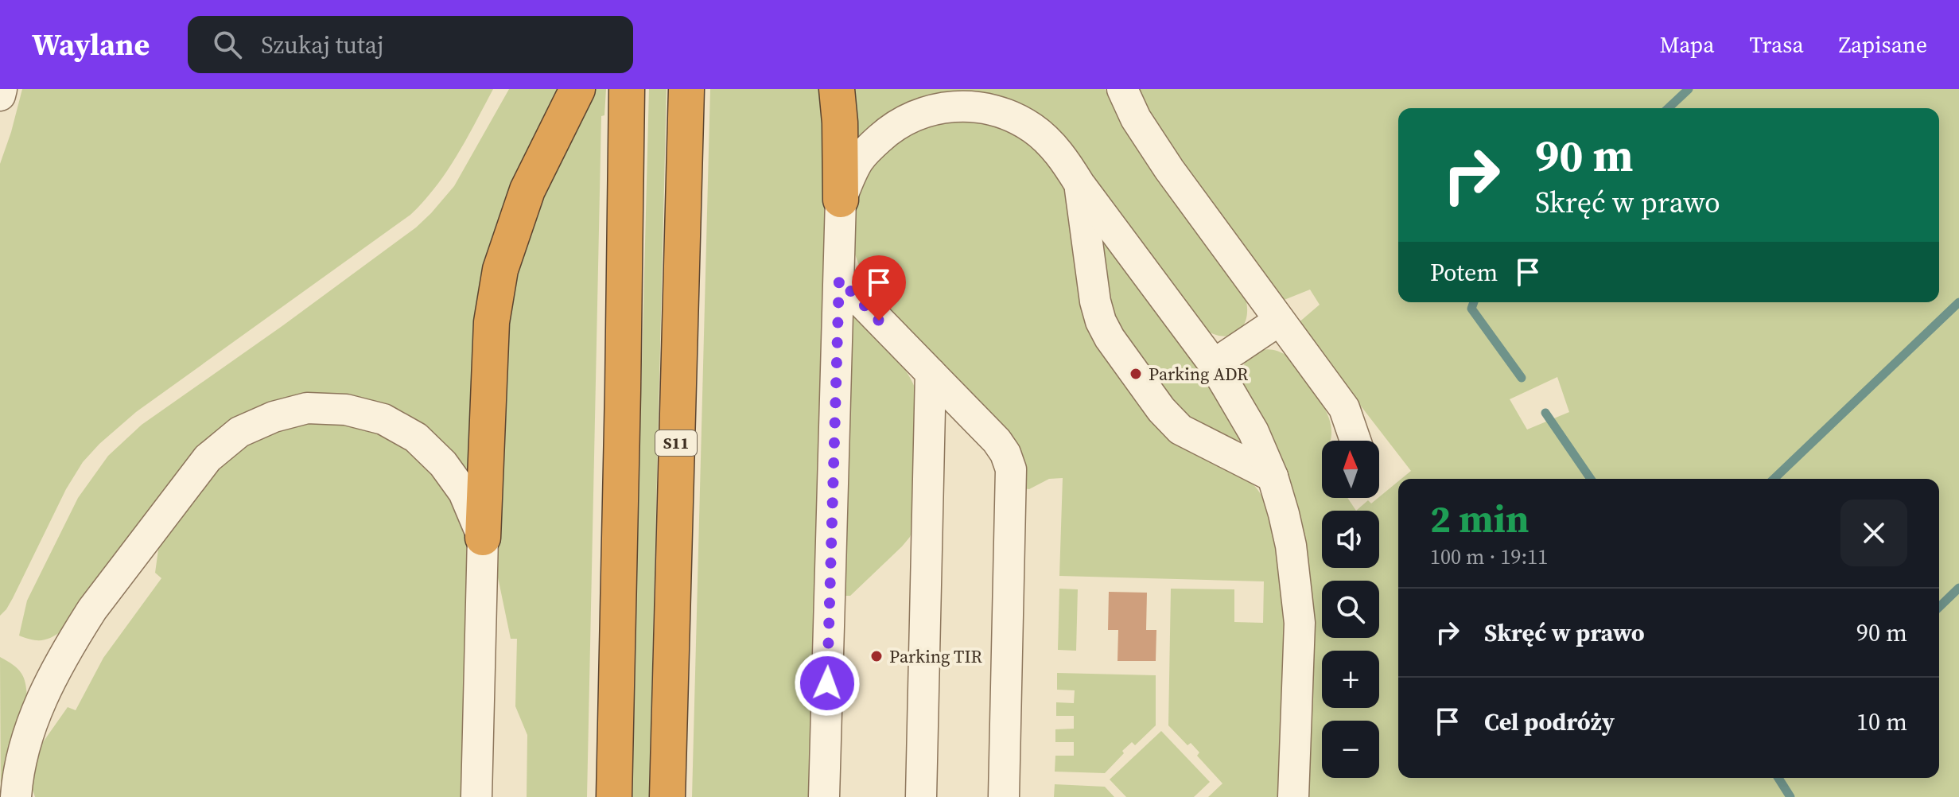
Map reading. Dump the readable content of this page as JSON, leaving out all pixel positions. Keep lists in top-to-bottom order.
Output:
{
  "streets": {
    "highway": ["S11"]
  },
  "places": ["Parking ADR", "Parking TIR"],
  "north": "top",
  "page": {
    "header": "Waylane",
    "search": "Szukaj tutaj",
    "nav": ["Mapa", "Trasa", "Zapisane"],
    "turn": ["90 m", "Skręć w prawo"],
    "then": "Potem",
    "map_buttons": ["+", "−"],
    "heading": ["2 min", "100 m · 19:11"],
    "list": [
      {
        "name": "Skręć w prawo",
        "value": "90 m"
      },
      {
        "name": "Cel podróży",
        "value": "10 m"
      }
    ]
  }
}
